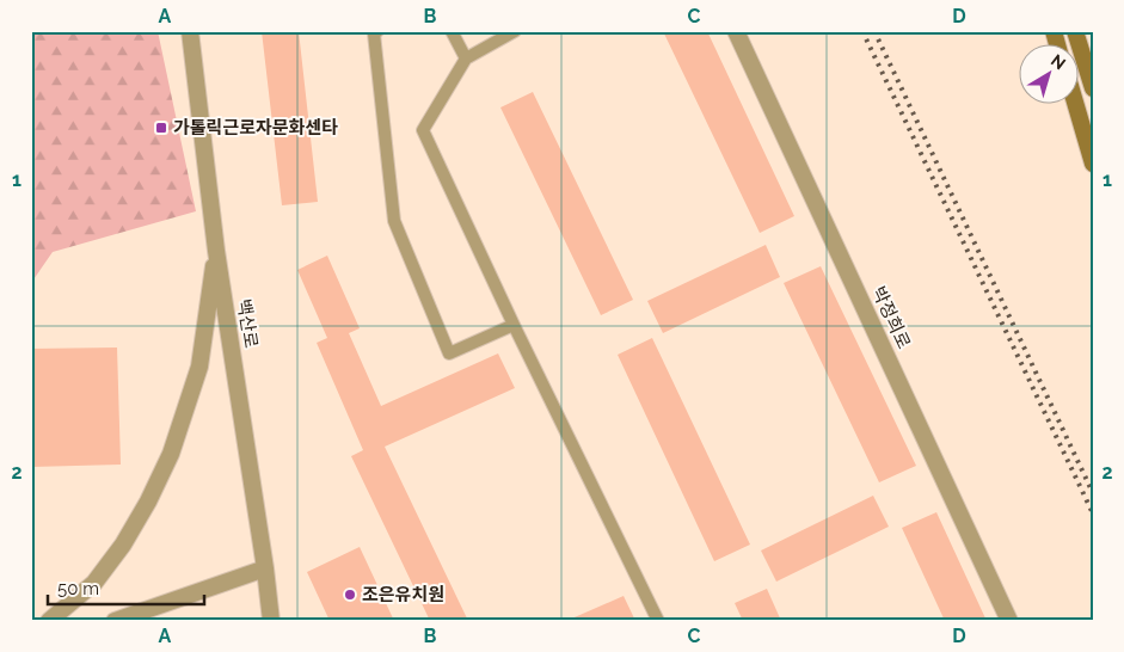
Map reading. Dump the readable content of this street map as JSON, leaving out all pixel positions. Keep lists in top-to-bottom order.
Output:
{
  "streets": {
    "street": ["박정희로", "백산로"]
  },
  "places": {
    "transit": ["가톨릭근로자문화센타"],
    "other": ["조은유치원"]
  },
  "scale_bar": "50 m",
  "north": "top right",
  "grid": {
    "columns": [
      "A",
      "B",
      "C",
      "D"
    ],
    "rows": ["1", "2"]
  }
}
